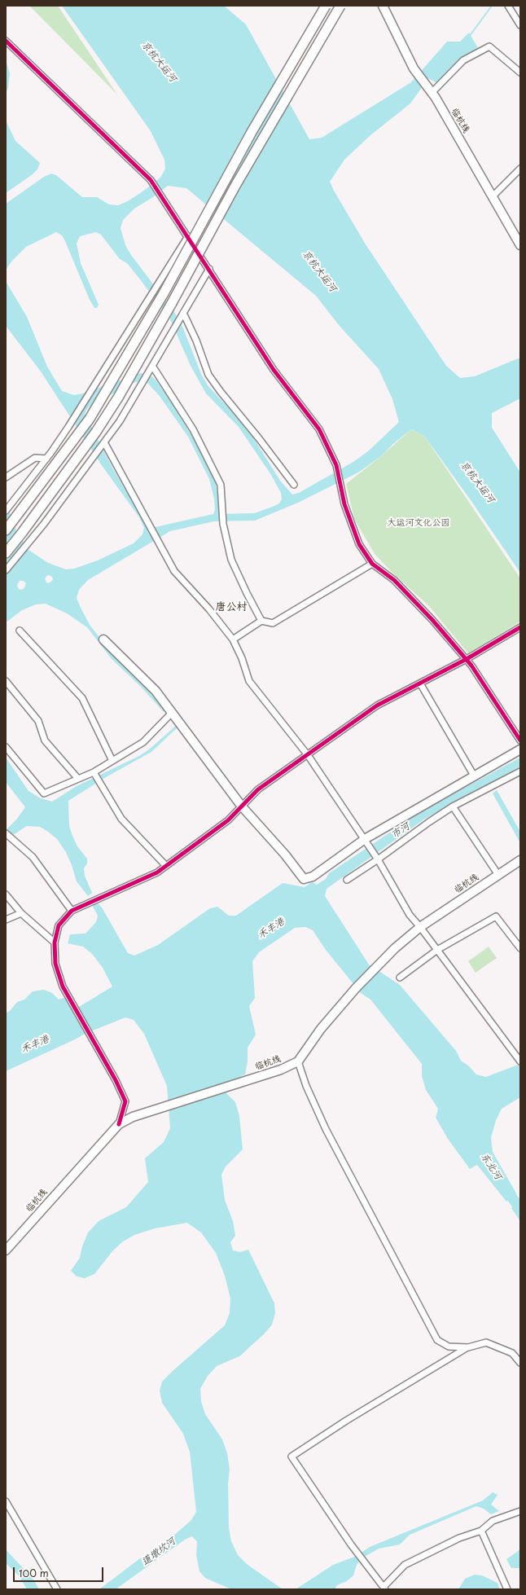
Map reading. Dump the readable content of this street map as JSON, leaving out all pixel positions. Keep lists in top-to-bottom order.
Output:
{
  "streets": {
    "street": ["临杭线"]
  },
  "districts": ["唐公村"],
  "water": [
    "京杭大运河",
    "市河",
    "禾丰港",
    "东北河",
    "道墩坎河"
  ],
  "parks": ["大运河文化公园"],
  "scale_bar": "100 m"
}
